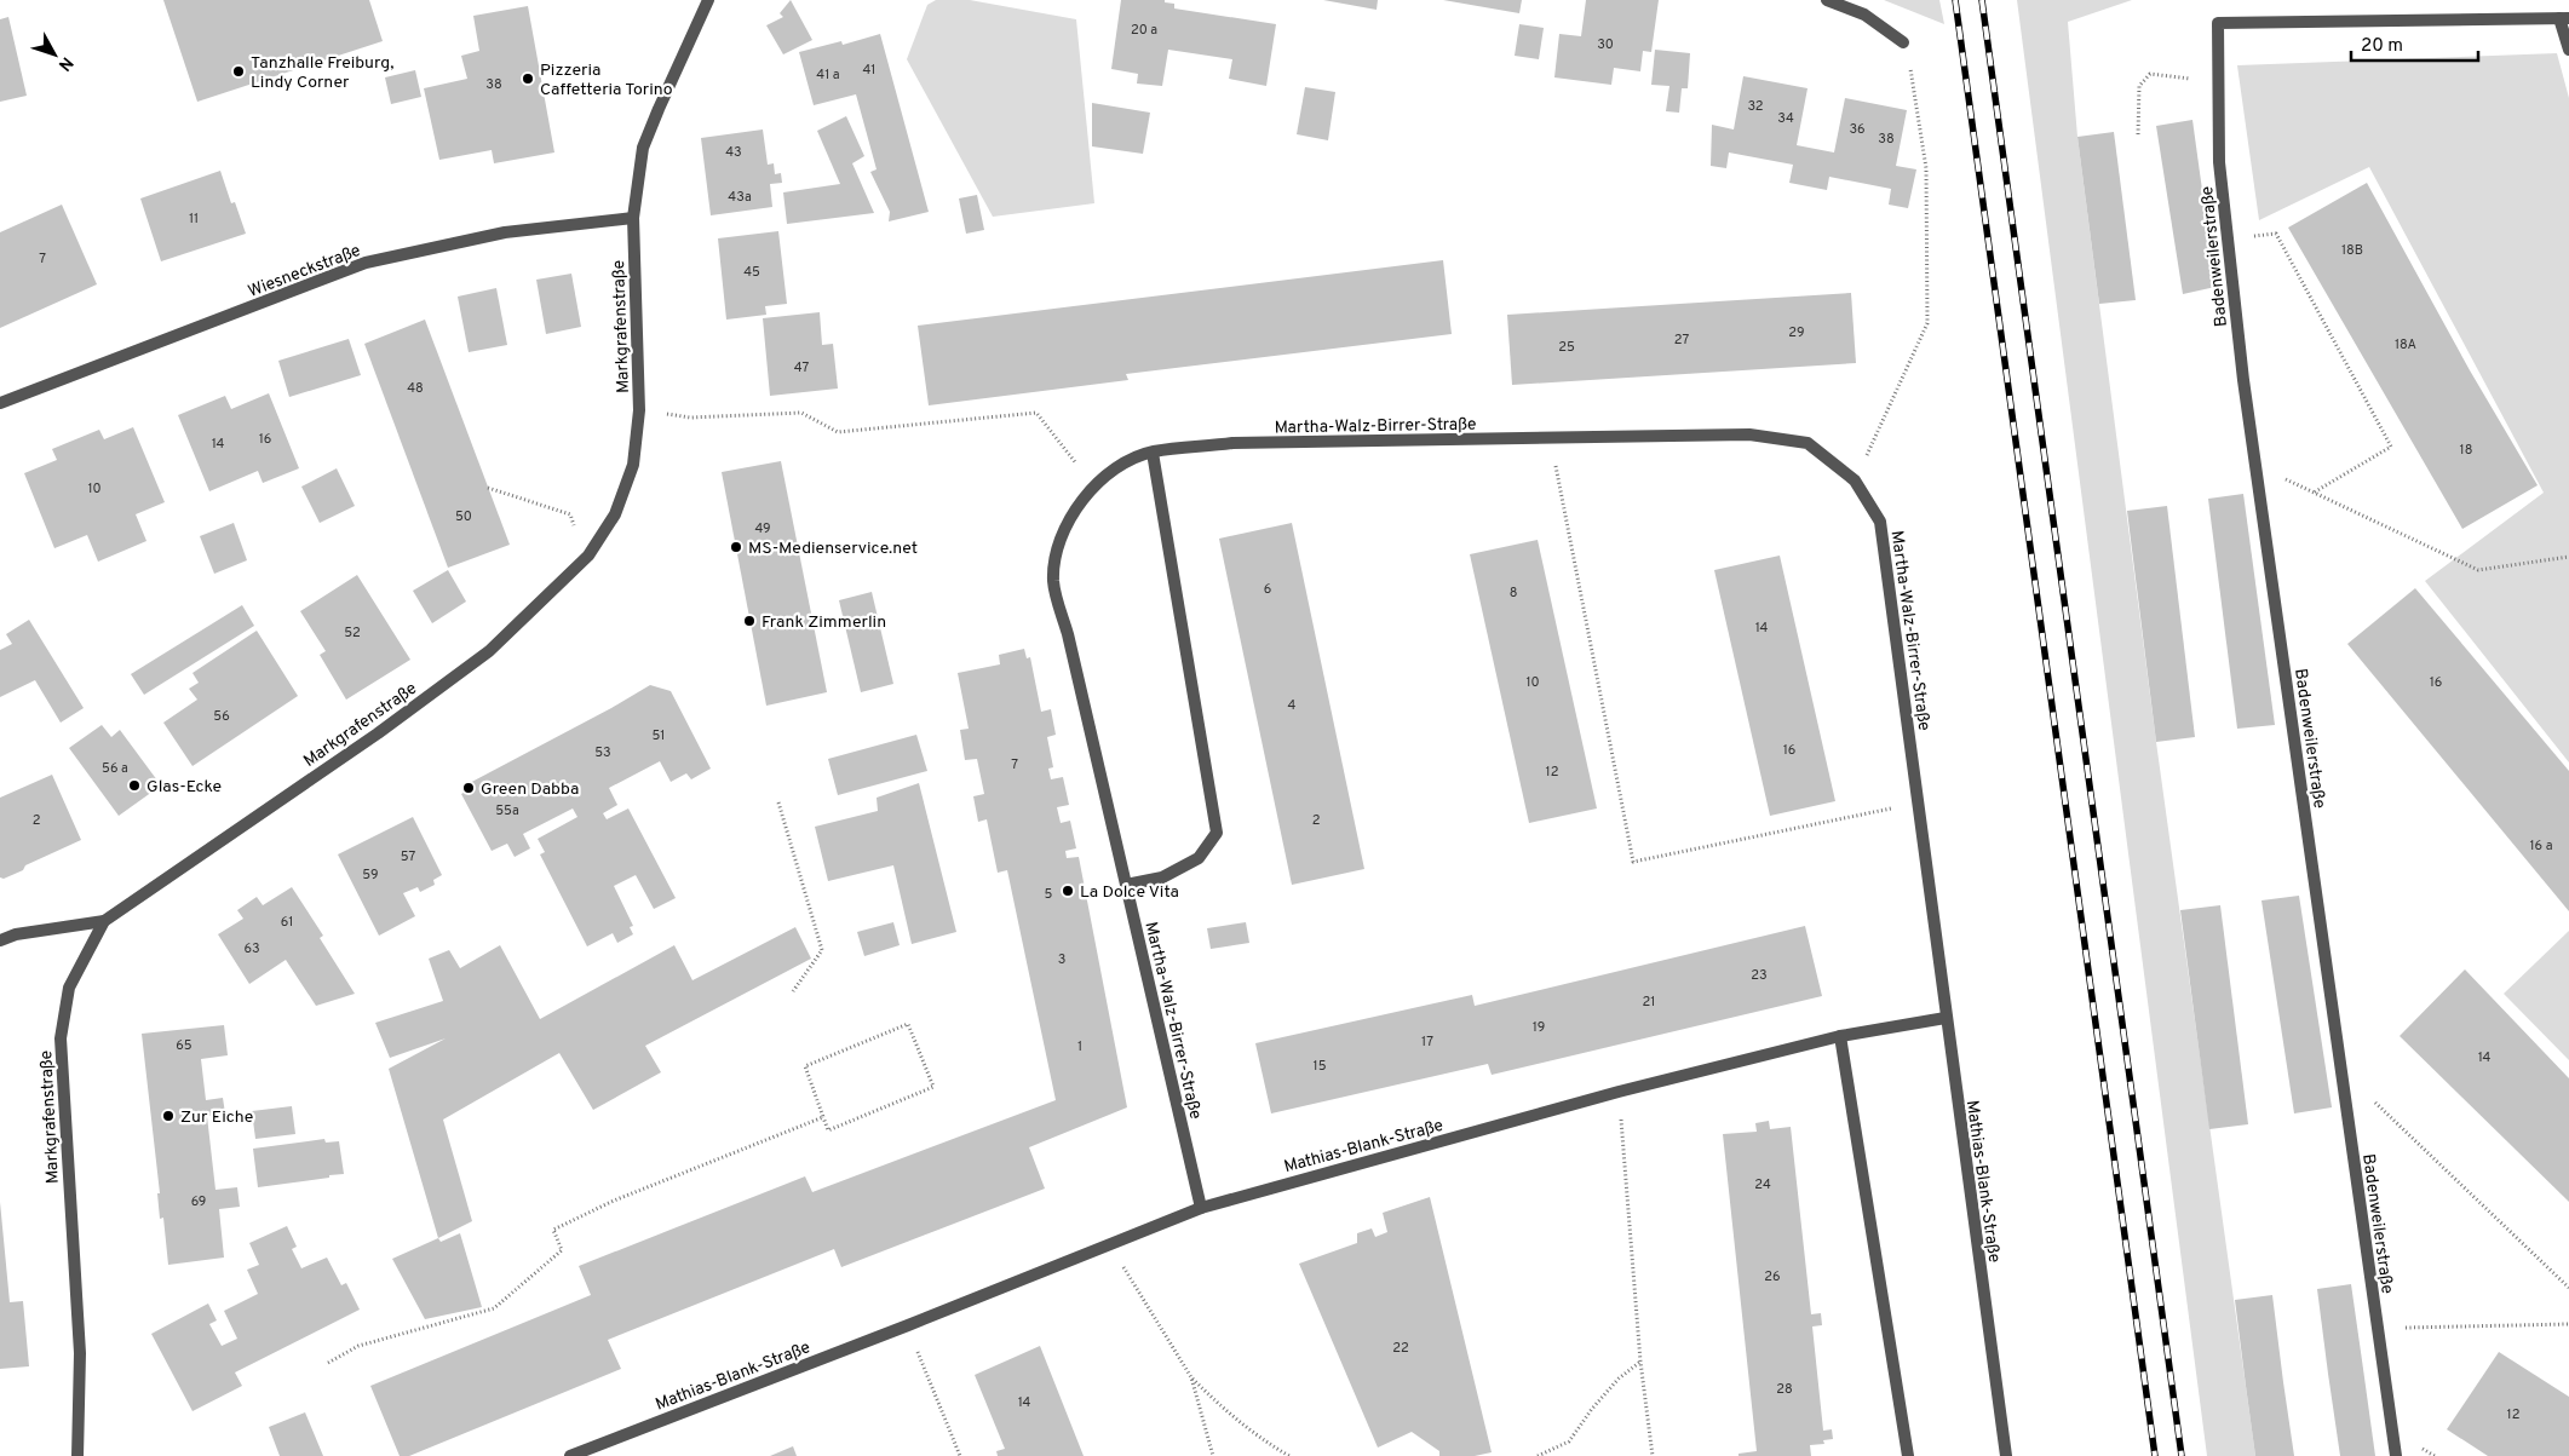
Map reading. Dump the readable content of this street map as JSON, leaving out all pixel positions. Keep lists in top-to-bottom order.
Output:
{
  "streets": {
    "street": [
      "Badenweilerstraße",
      "Wiesneckstraße",
      "Markgrafenstraße",
      "Martha-Walz-Birrer-Straße",
      "Mathias-Blank-Straße"
    ]
  },
  "crossings": [
    ["Wiesneckstraße", "Markgrafenstraße"],
    ["Martha-Walz-Birrer-Straße", "Mathias-Blank-Straße"]
  ],
  "places": [
    "Tanzhalle Freiburg, Lindy Corner",
    "Pizzeria Caffetteria Torino",
    "MS-Medienservice.net",
    "Frank Zimmerlin",
    "Glas-Ecke",
    "Green Dabba",
    "La Dolce Vita",
    "Zur Eiche"
  ],
  "house_numbers": [
    "20 a",
    "30",
    "41",
    "41 a",
    "38",
    "32",
    "34",
    "36",
    "38",
    "43",
    "43a",
    "11",
    "18B",
    "7",
    "45",
    "29",
    "27",
    "18A",
    "25",
    "47",
    "48",
    "16",
    "14",
    "18",
    "10",
    "50",
    "49",
    "6",
    "8",
    "14",
    "52",
    "10",
    "16",
    "4",
    "56",
    "51",
    "16",
    "53",
    "7",
    "56 a",
    "12",
    "55a",
    "2",
    "2",
    "16 a",
    "57",
    "59",
    "5",
    "61",
    "63",
    "3",
    "23",
    "21",
    "19",
    "17",
    "65",
    "1",
    "14",
    "15",
    "24",
    "69",
    "26",
    "22",
    "28",
    "14",
    "12"
  ],
  "scale_bar": "20 m",
  "north": "bottom right"
}
